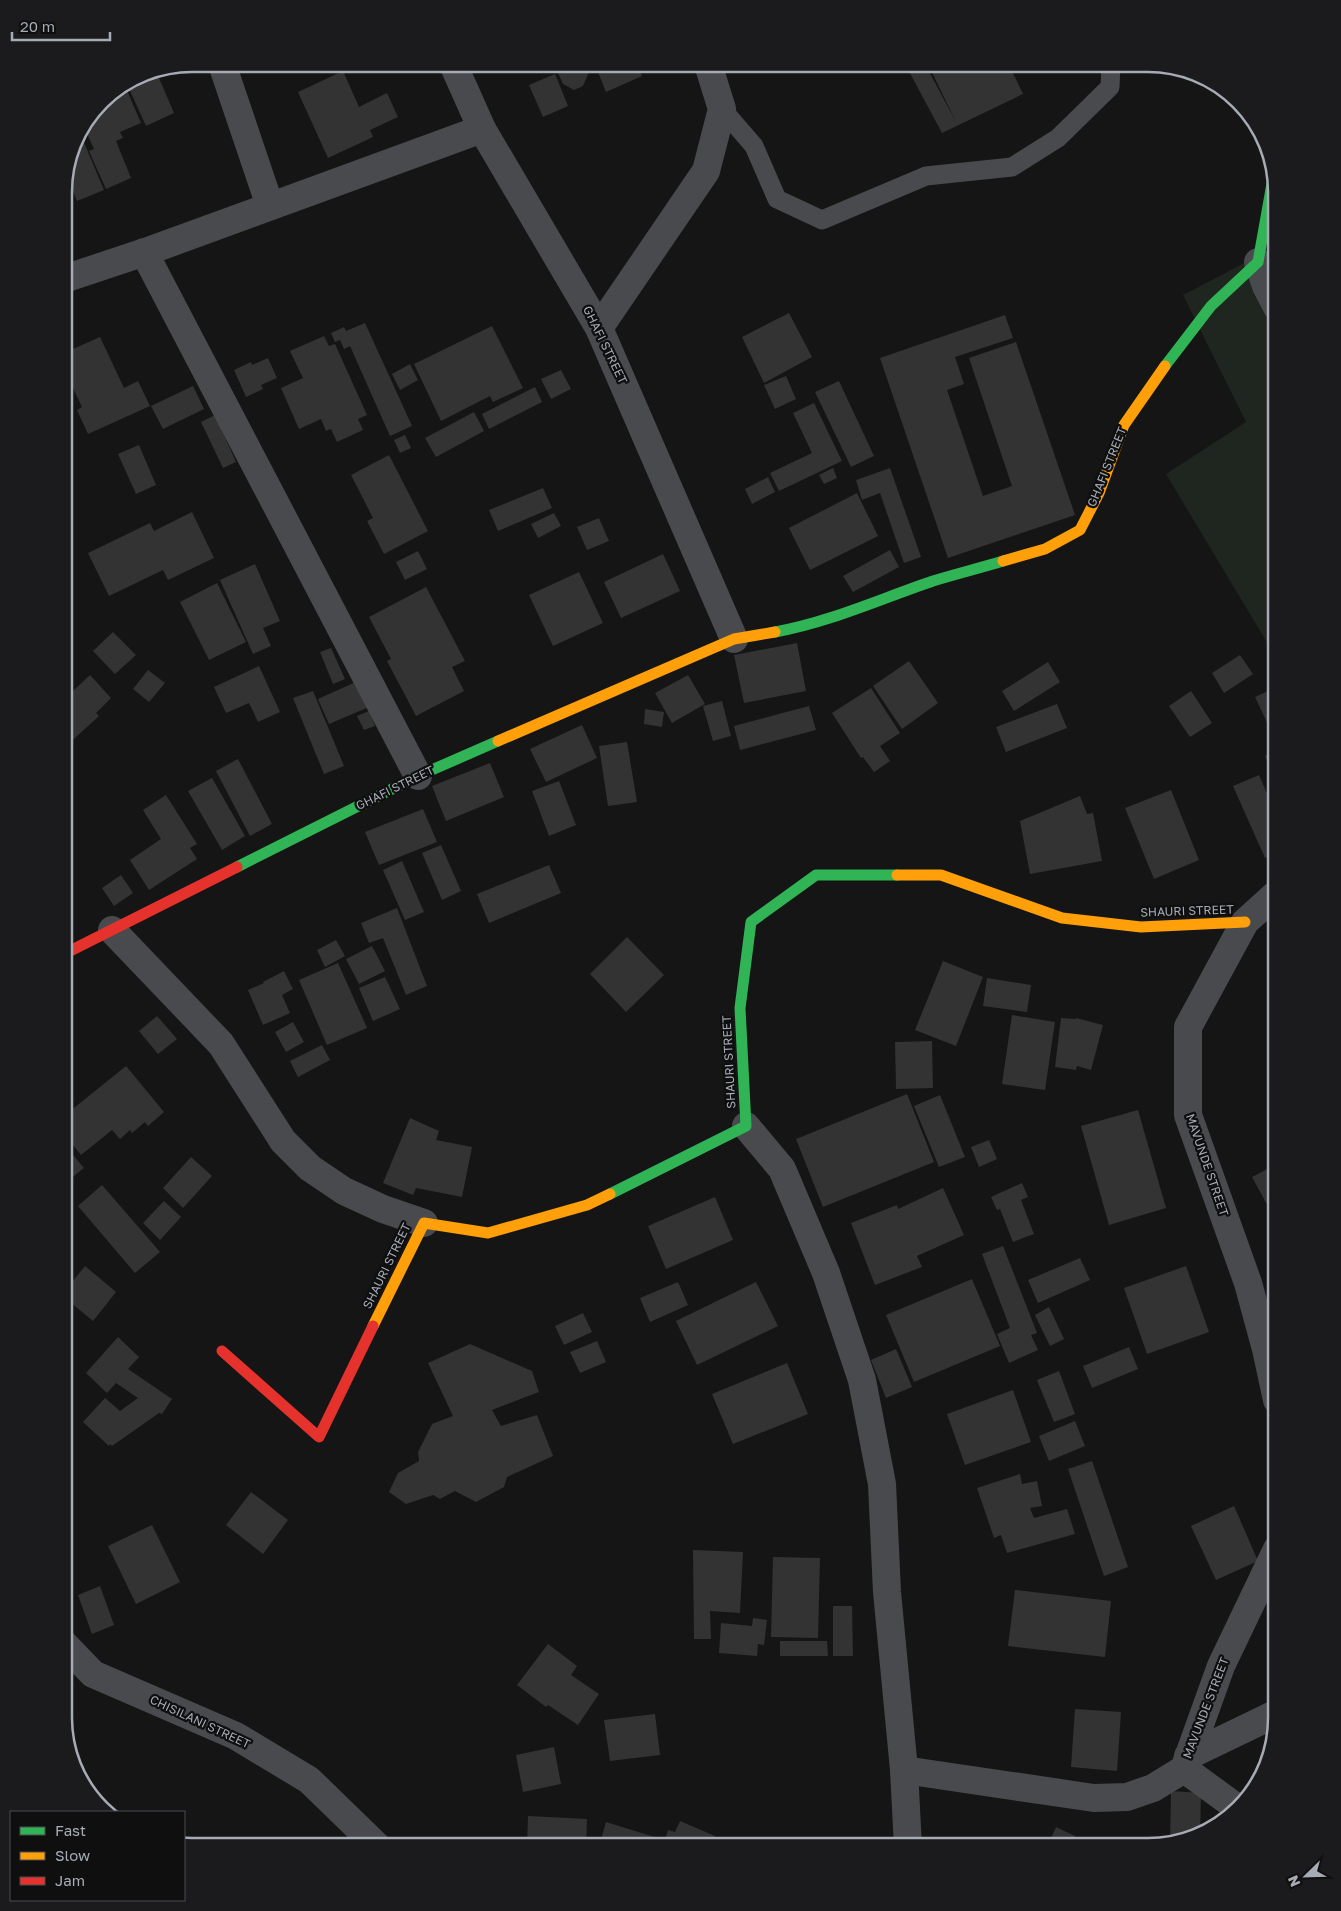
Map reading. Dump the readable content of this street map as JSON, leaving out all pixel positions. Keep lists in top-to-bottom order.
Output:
{
  "streets": {
    "street": [
      "GHAFI STREET",
      "SHAURI STREET",
      "MAVUNDE STREET",
      "CHISILANI STREET"
    ]
  },
  "crossings": [
    ["SHAURI STREET", "MAVUNDE STREET"]
  ],
  "legend": ["Fast", "Slow", "Jam"],
  "scale_bar": "20 m",
  "north": "bottom left"
}
